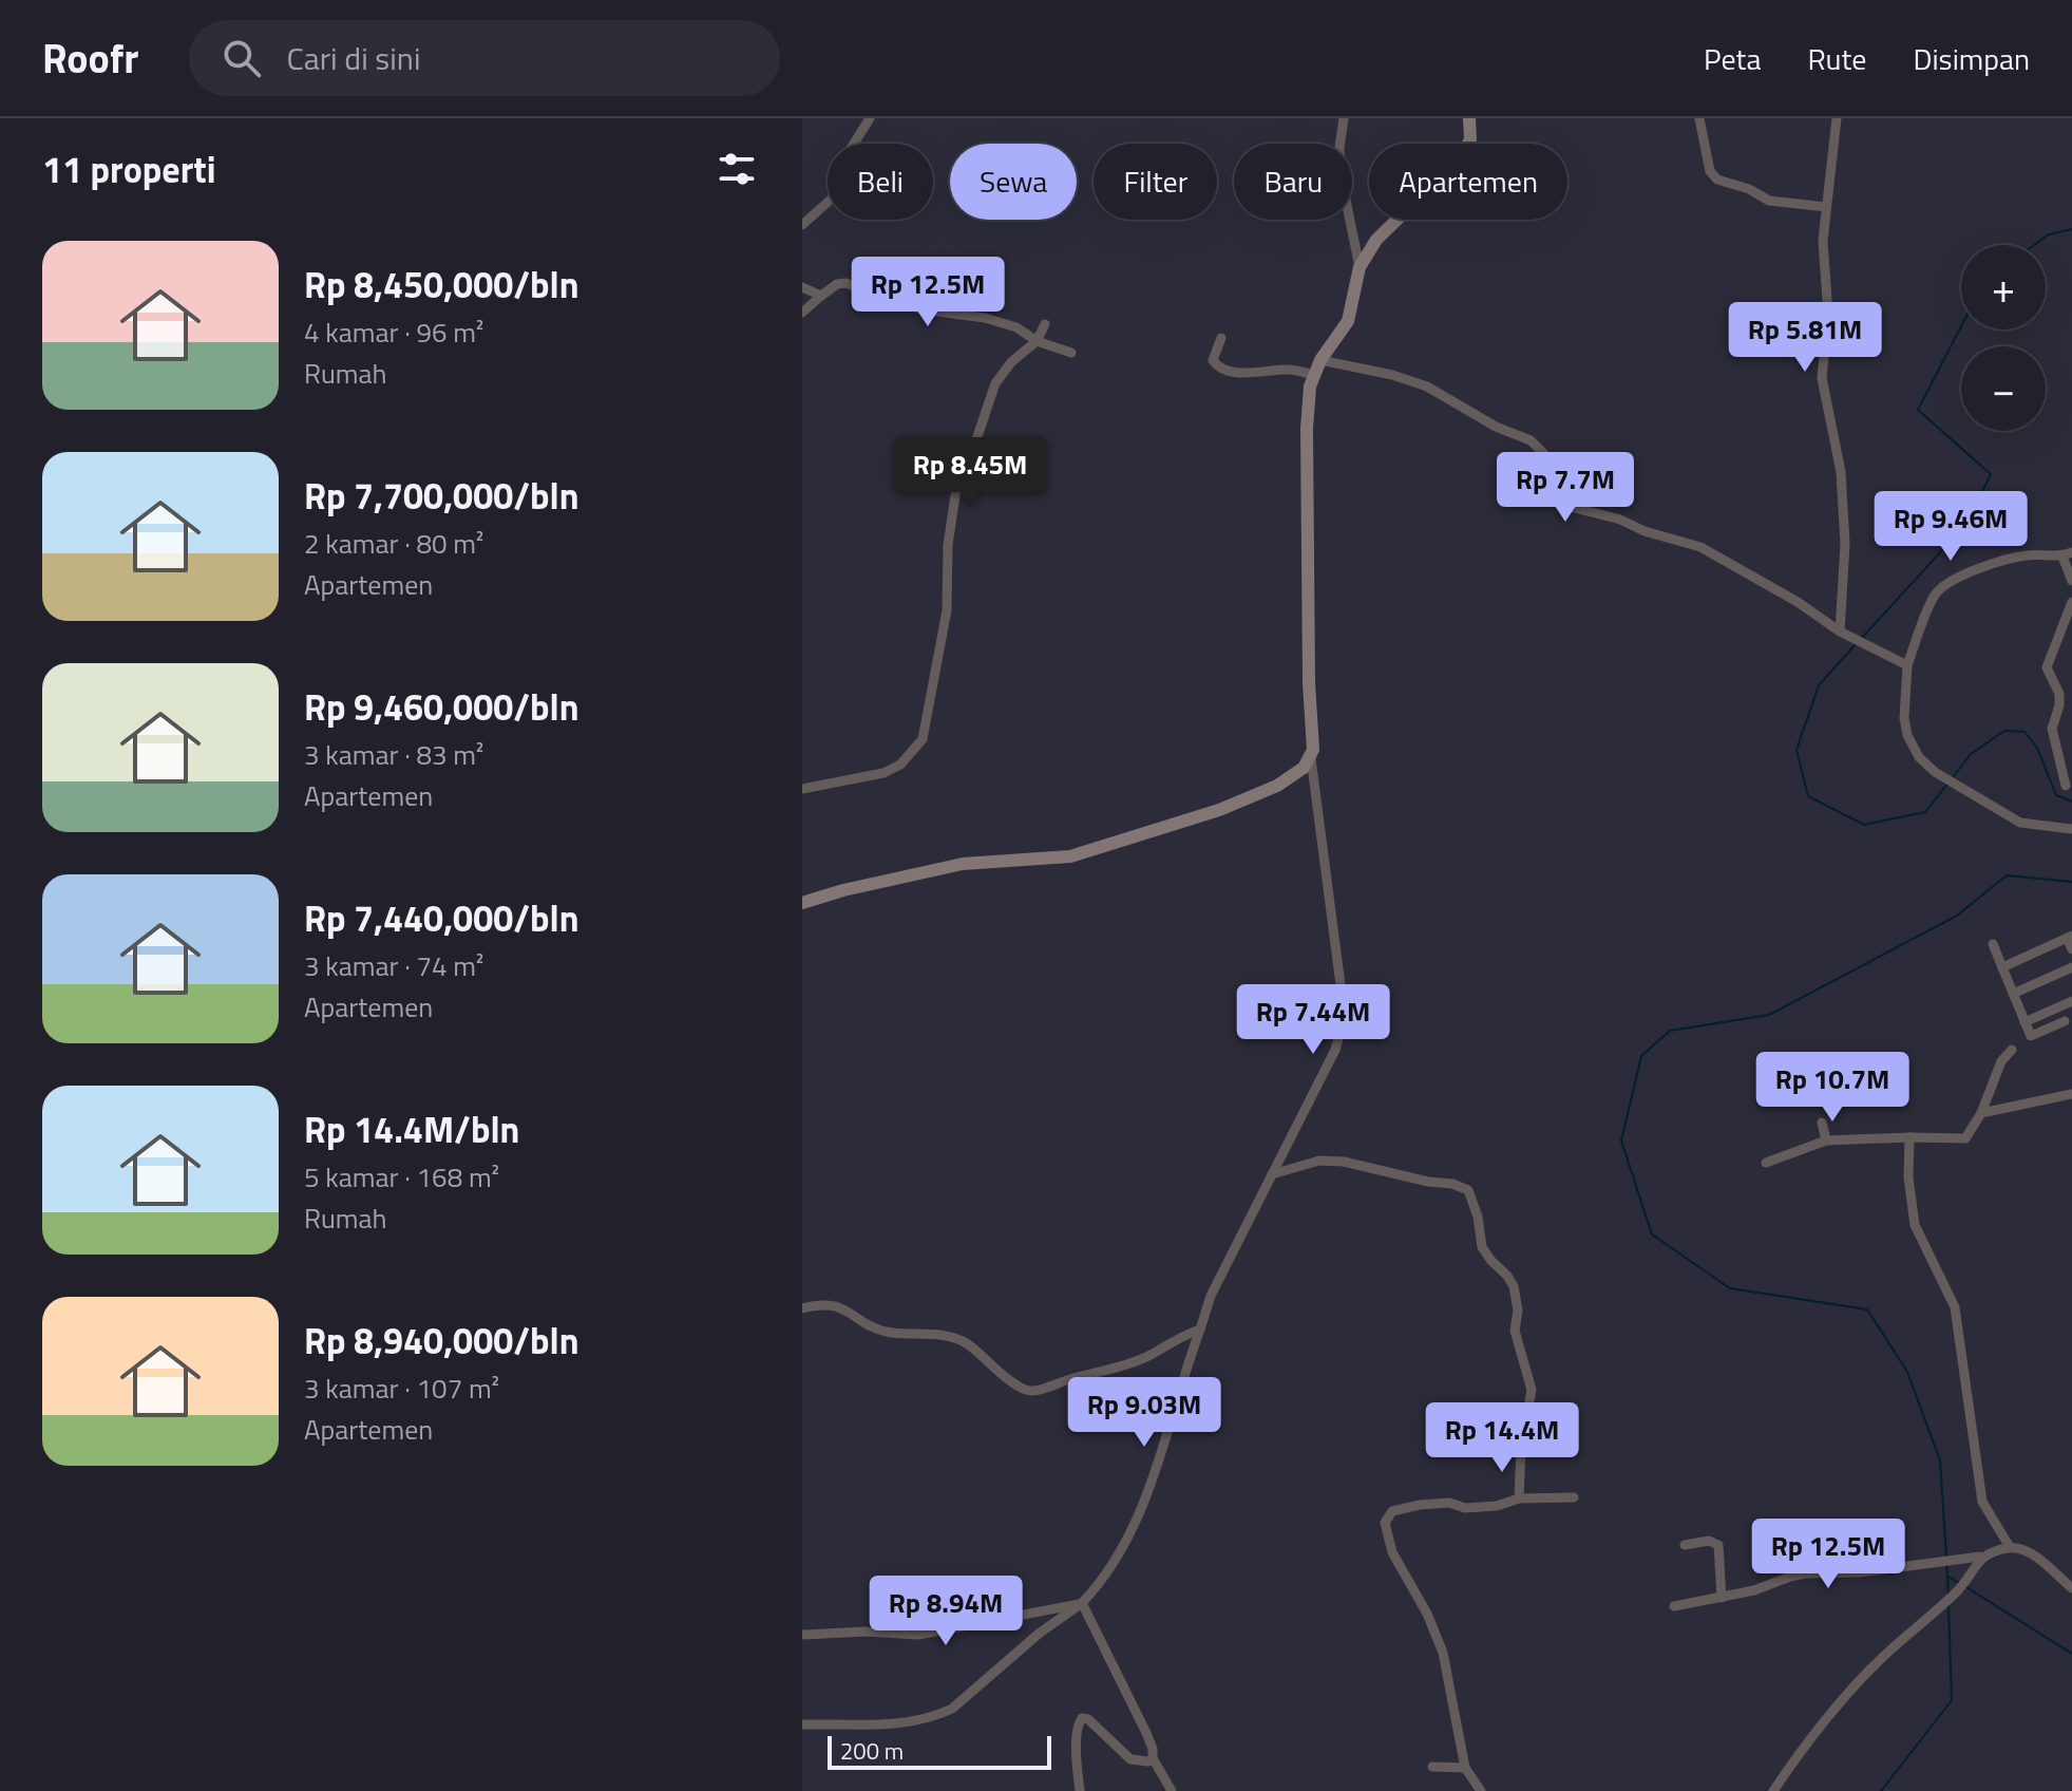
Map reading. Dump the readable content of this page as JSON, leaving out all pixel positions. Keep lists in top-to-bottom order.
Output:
{
  "scale_bar": "200 m",
  "page": {
    "header": "Roofr",
    "search": "Cari di sini",
    "nav": ["Peta", "Rute", "Disimpan"],
    "heading": "11 properti",
    "chip": [
      "Beli",
      "Sewa",
      "Filter",
      "Baru",
      "Apartemen"
    ],
    "list": [
      {
        "name": "Rp 8,450,000/bln",
        "note": "4 kamar · 96 m² · Rumah"
      },
      {
        "name": "Rp 7,700,000/bln",
        "note": "2 kamar · 80 m² · Apartemen"
      },
      {
        "name": "Rp 9,460,000/bln",
        "note": "3 kamar · 83 m² · Apartemen"
      },
      {
        "name": "Rp 7,440,000/bln",
        "note": "3 kamar · 74 m² · Apartemen"
      },
      {
        "name": "Rp 14.4M/bln",
        "note": "5 kamar · 168 m² · Rumah"
      },
      {
        "name": "Rp 8,940,000/bln",
        "note": "3 kamar · 107 m² · Apartemen"
      }
    ],
    "map_buttons": ["+", "−"],
    "price": [
      "Rp 12.5M",
      "Rp 5.81M",
      "Rp 8.45M",
      "Rp 7.7M",
      "Rp 9.46M",
      "Rp 7.44M",
      "Rp 10.7M",
      "Rp 9.03M",
      "Rp 14.4M",
      "Rp 12.5M",
      "Rp 8.94M"
    ],
    "scale": "200 m"
  }
}
